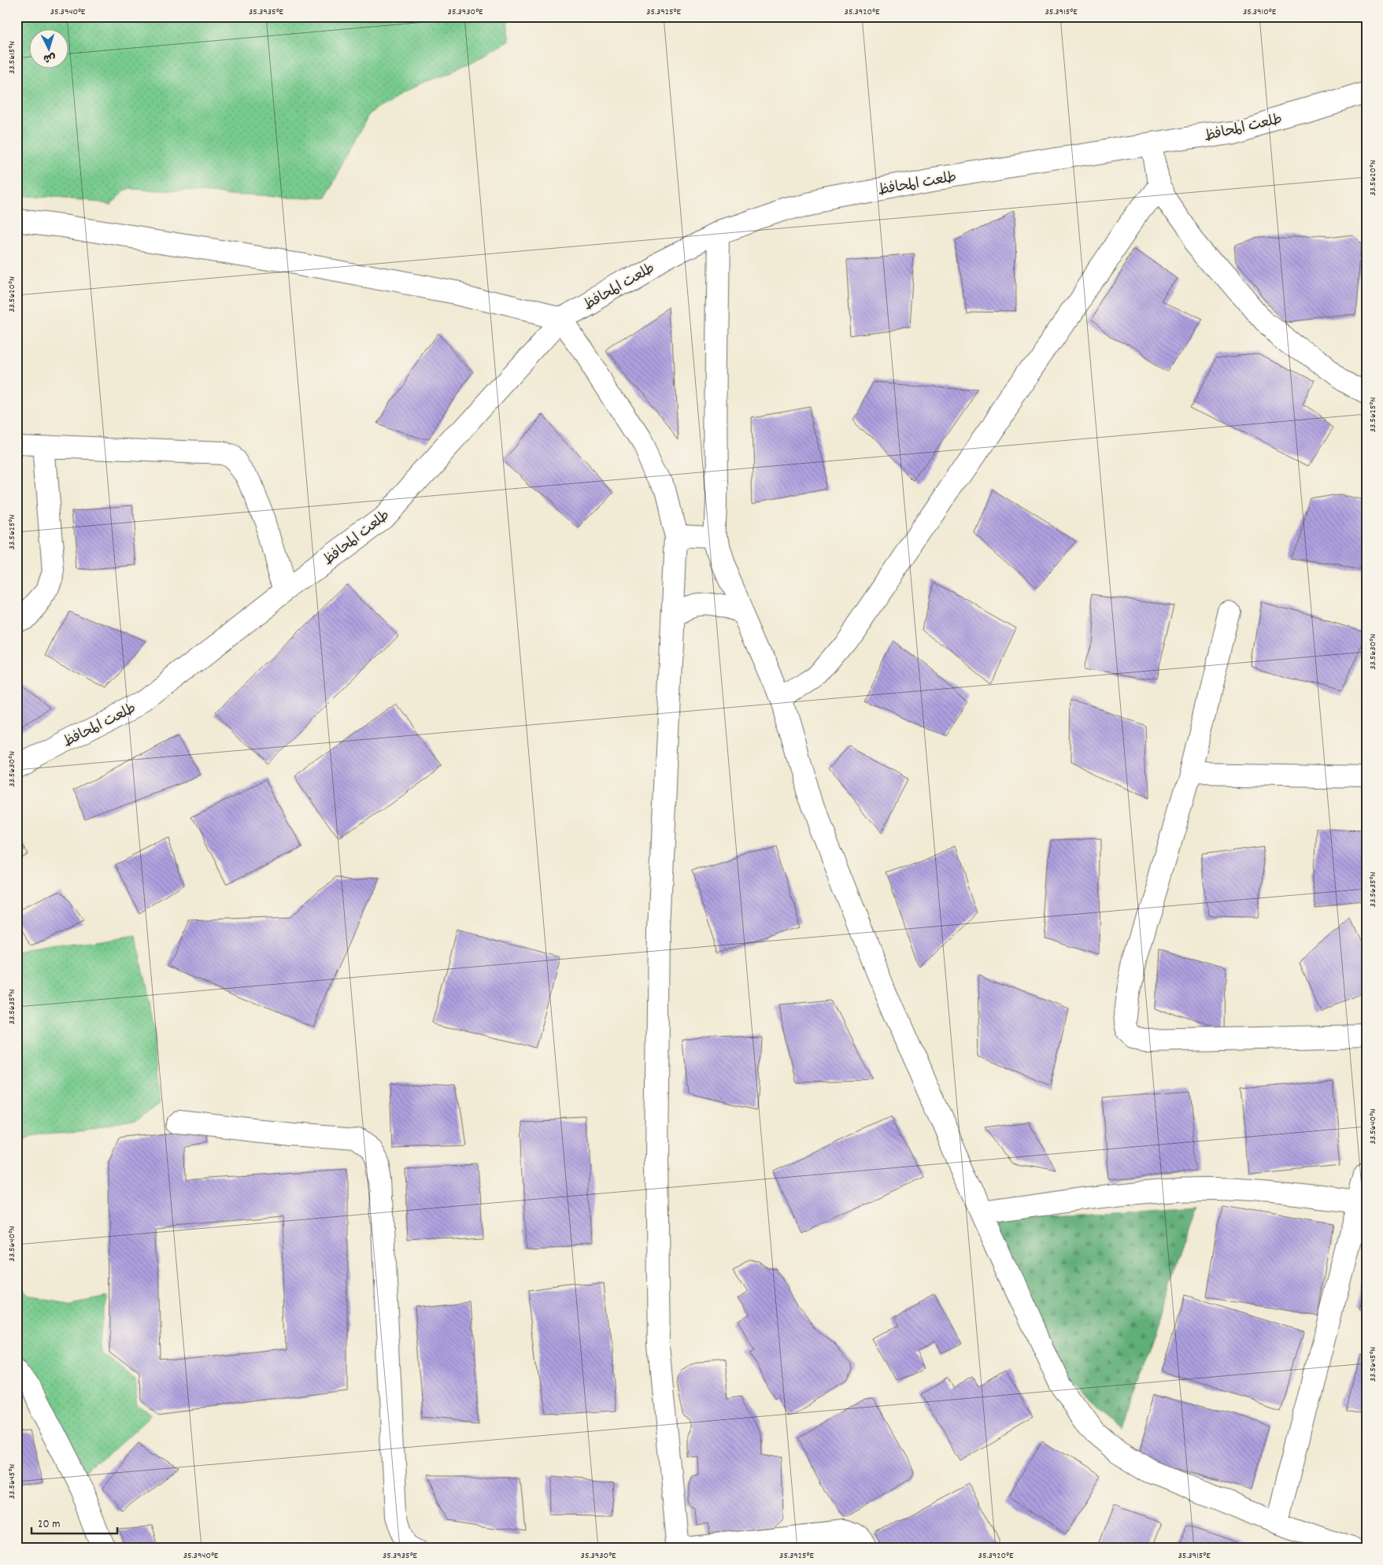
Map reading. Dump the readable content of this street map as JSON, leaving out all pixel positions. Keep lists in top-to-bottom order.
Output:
{
  "streets": {
    "street": ["طلعت المحافظ"]
  },
  "scale_bar": "20 m",
  "north": "bottom",
  "coordinates": [
    "35.3940°E",
    "35.3935°E",
    "35.3930°E",
    "35.3925°E",
    "35.3920°E",
    "35.3915°E",
    "35.3910°E",
    "33.5615°N",
    "33.5620°N",
    "33.5625°N",
    "33.5630°N",
    "33.5635°N",
    "33.5640°N",
    "33.5645°N"
  ]
}
